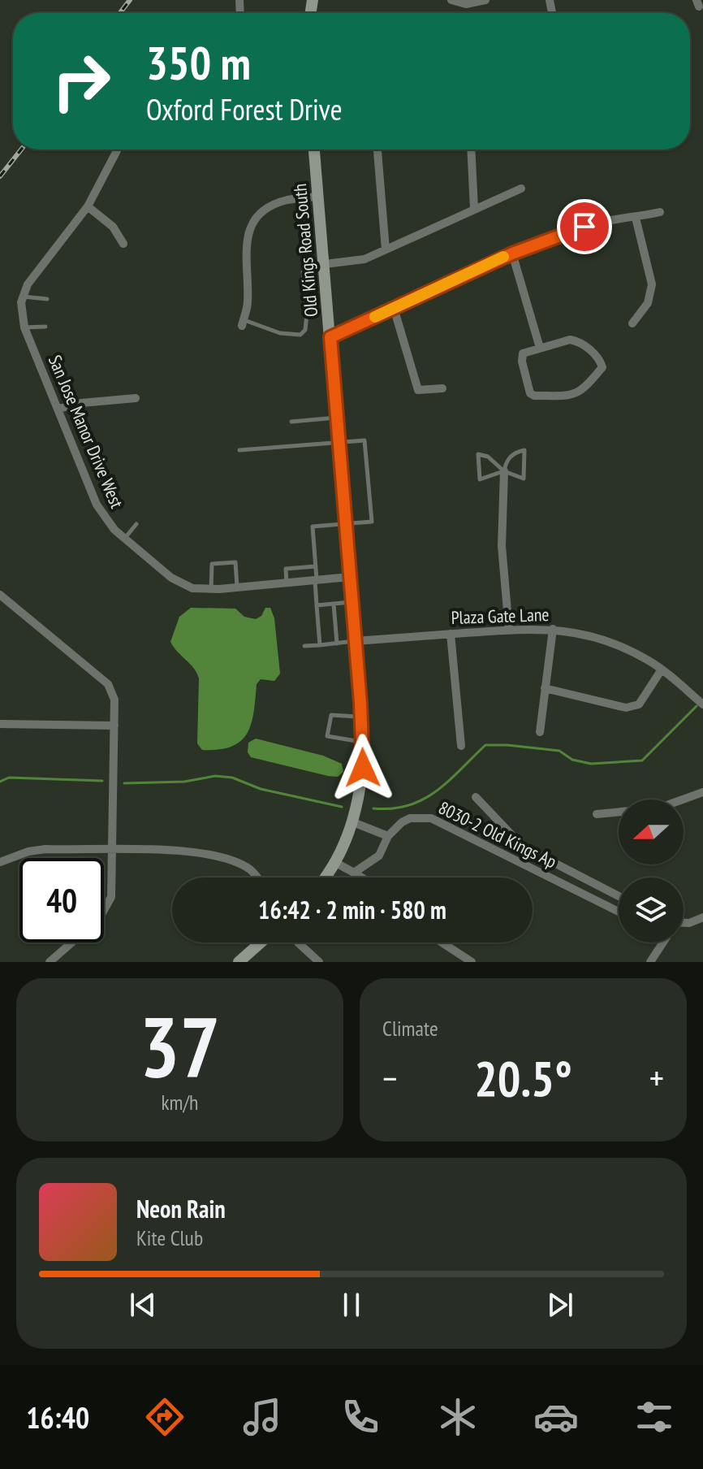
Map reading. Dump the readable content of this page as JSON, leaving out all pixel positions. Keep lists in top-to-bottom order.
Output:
{
  "streets": {
    "street": [
      "Old Kings Road South",
      "San Jose Manor Drive West",
      "Plaza Gate Lane",
      "8030-2 Old Kings Ap"
    ]
  },
  "crossings": [
    ["Old Kings Road South", "San Jose Manor Drive West"],
    ["Old Kings Road South", "Plaza Gate Lane"]
  ],
  "north": "left",
  "page": {
    "turn": ["350 m", "Oxford Forest Drive"],
    "limit": "40",
    "trip": "16:42 · 2 min · 580 m",
    "tile": [
      ["37", "km/h"],
      "Climate"
    ],
    "heat": ["−", "20.5°", "+"],
    "song": ["Neon Rain", "Kite Club"],
    "tabs": "16:40"
  }
}
